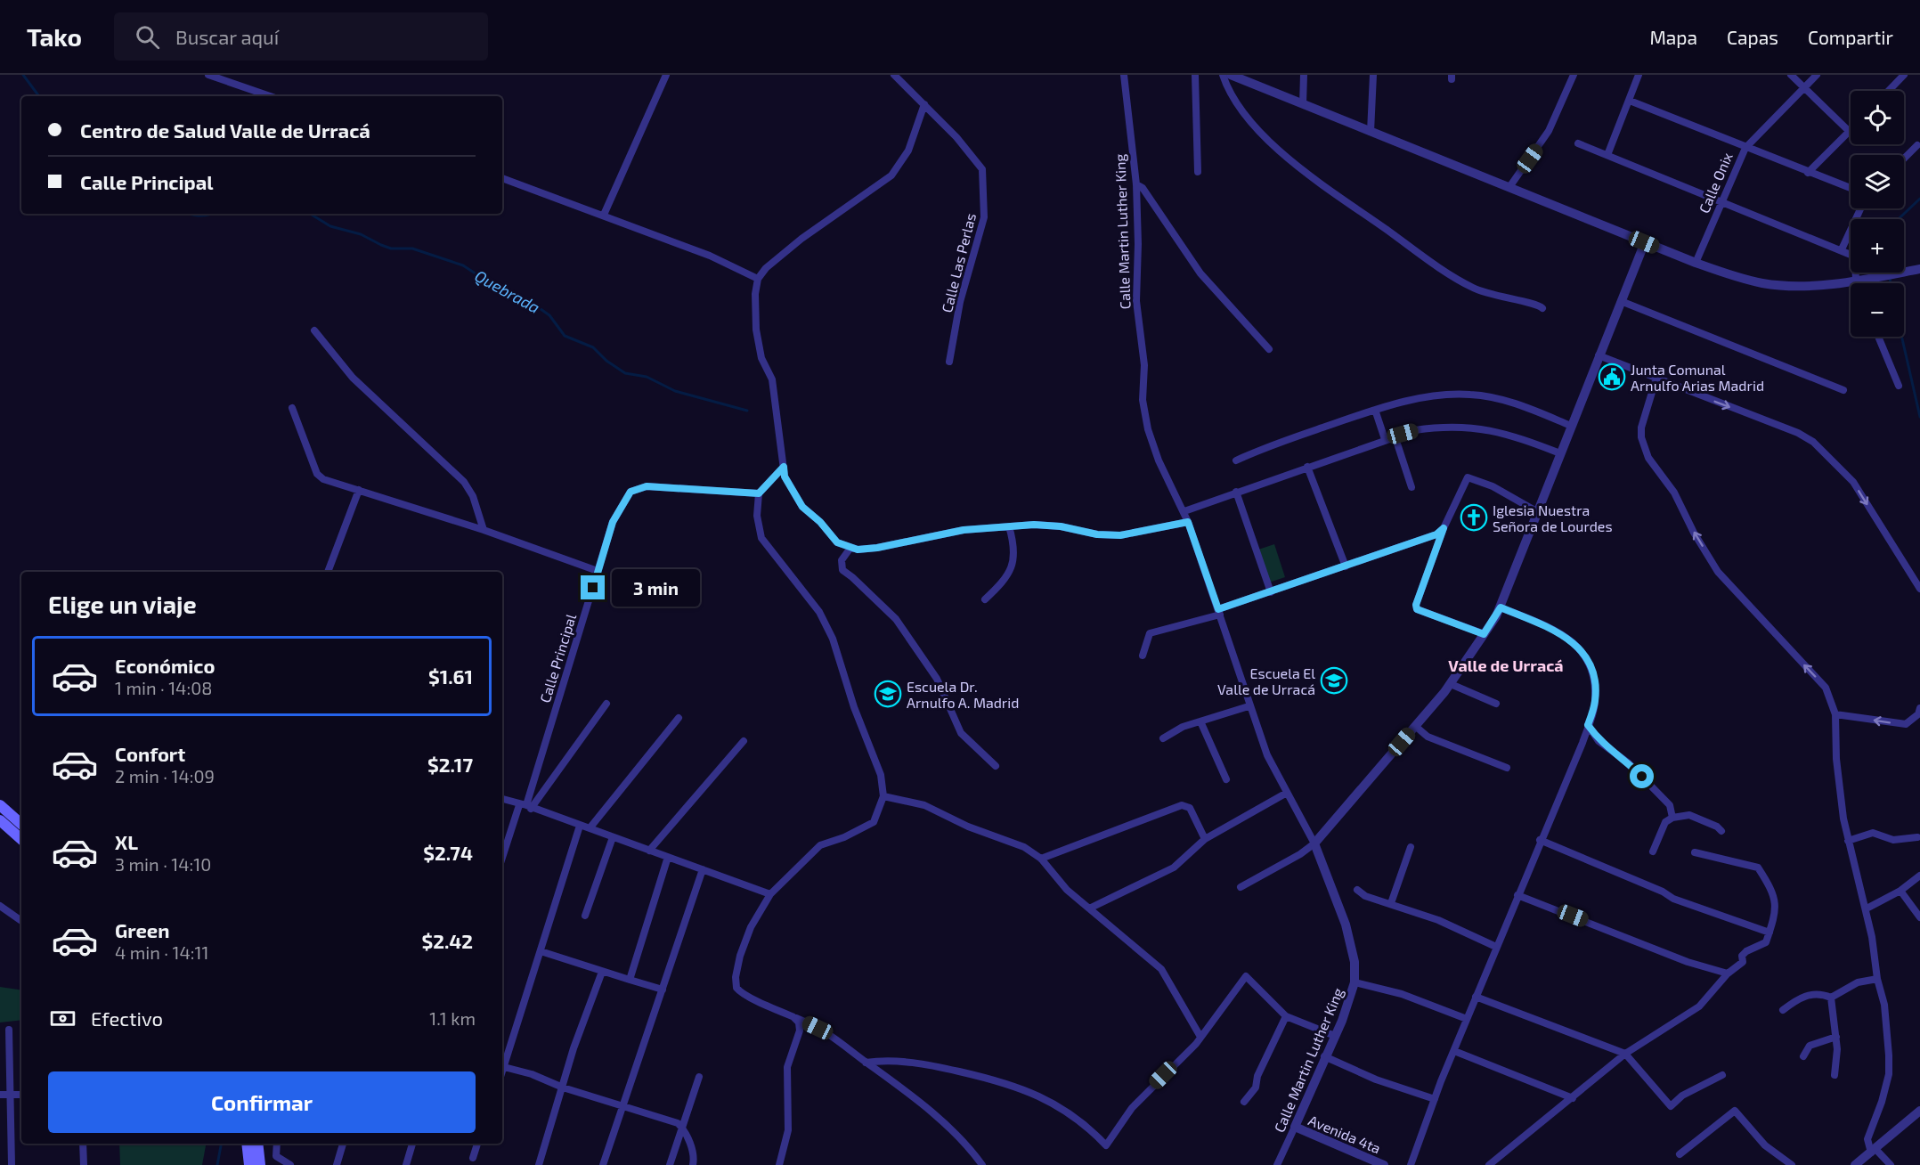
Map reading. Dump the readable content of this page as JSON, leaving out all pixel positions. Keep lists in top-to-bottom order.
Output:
{
  "streets": {
    "street": [
      "Calle Onix",
      "Calle Martin Luther King",
      "Calle Las Perlas",
      "Calle Principal",
      "Avenida 4ta"
    ]
  },
  "crossings": [
    ["Calle Martin Luther King", "Avenida 4ta"]
  ],
  "districts": ["Valle de Urracá"],
  "water": ["Quebrada"],
  "places": {
    "public building": ["Junta Comunal Arnulfo Arias Madrid"],
    "church": ["Iglesia Nuestra Señora de Lourdes"],
    "school or university": ["Escuela El Valle de Urracá", "Escuela Dr. Arnulfo A. Madrid"]
  },
  "page": {
    "header": "Tako",
    "search": "Buscar aquí",
    "nav": ["Mapa", "Capas", "Compartir"],
    "map_buttons": ["+", "−"],
    "banner": ["Centro de Salud Valle de Urracá", "Calle Principal"],
    "bubble": "3 min",
    "heading": "Elige un viaje",
    "list": [
      {
        "name": "Económico",
        "note": "1 min · 14:08",
        "value": "$1.61"
      },
      {
        "name": "Confort",
        "note": "2 min · 14:09",
        "value": "$2.17"
      },
      {
        "name": "XL",
        "note": "3 min · 14:10",
        "value": "$2.74"
      },
      {
        "name": "Green",
        "note": "4 min · 14:11",
        "value": "$2.42"
      }
    ],
    "pay": ["Efectivo", "1.1 km"],
    "buttons": "Confirmar"
  }
}
